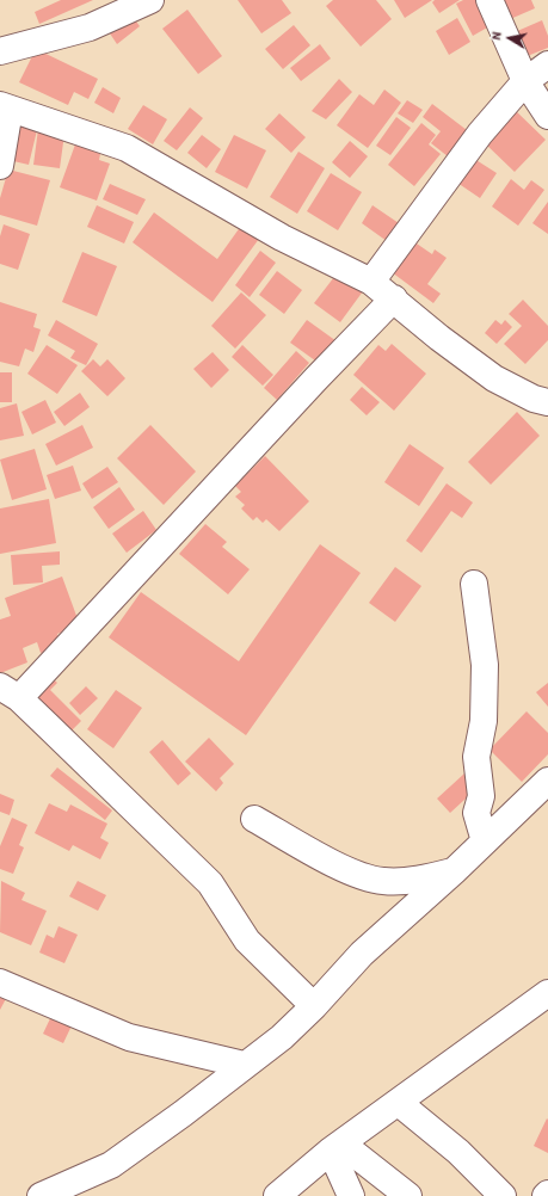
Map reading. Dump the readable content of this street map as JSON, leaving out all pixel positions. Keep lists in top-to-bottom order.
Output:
{
  "north": "left"
}
